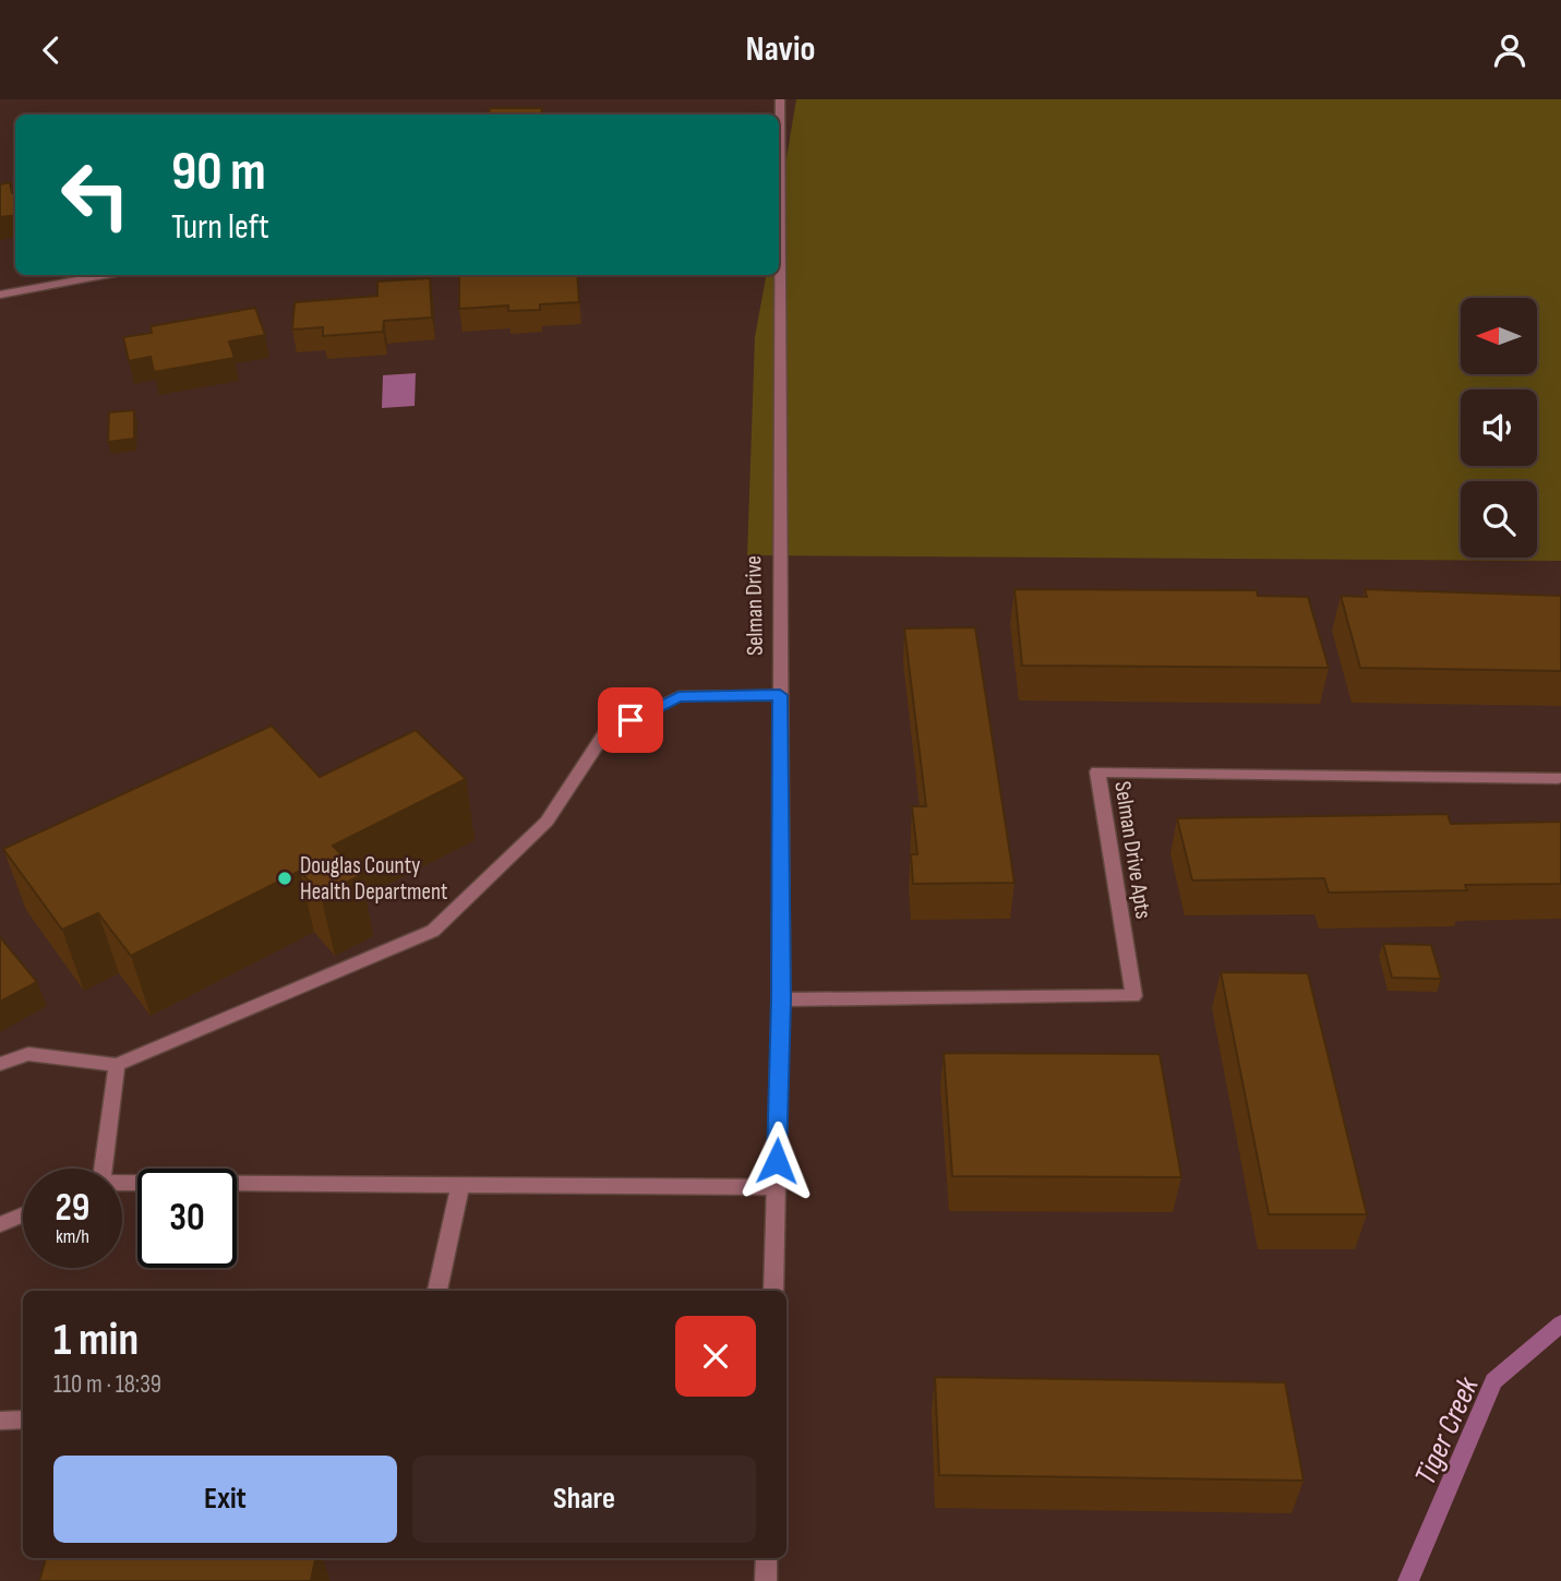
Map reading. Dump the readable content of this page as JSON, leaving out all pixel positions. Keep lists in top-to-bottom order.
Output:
{
  "streets": {
    "street": ["Selman Drive", "Selman Drive Apts"]
  },
  "crossings": [
    ["Selman Drive", "Selman Drive Apts"]
  ],
  "water": ["Tiger Creek"],
  "places": ["Douglas County Health Department"],
  "north": "left",
  "page": {
    "header": "Navio",
    "turn": ["90 m", "Turn left"],
    "speed": "29 km/h",
    "limit": "30",
    "heading": ["1 min", "110 m · 18:39"],
    "buttons": ["Exit", "Share"]
  }
}
